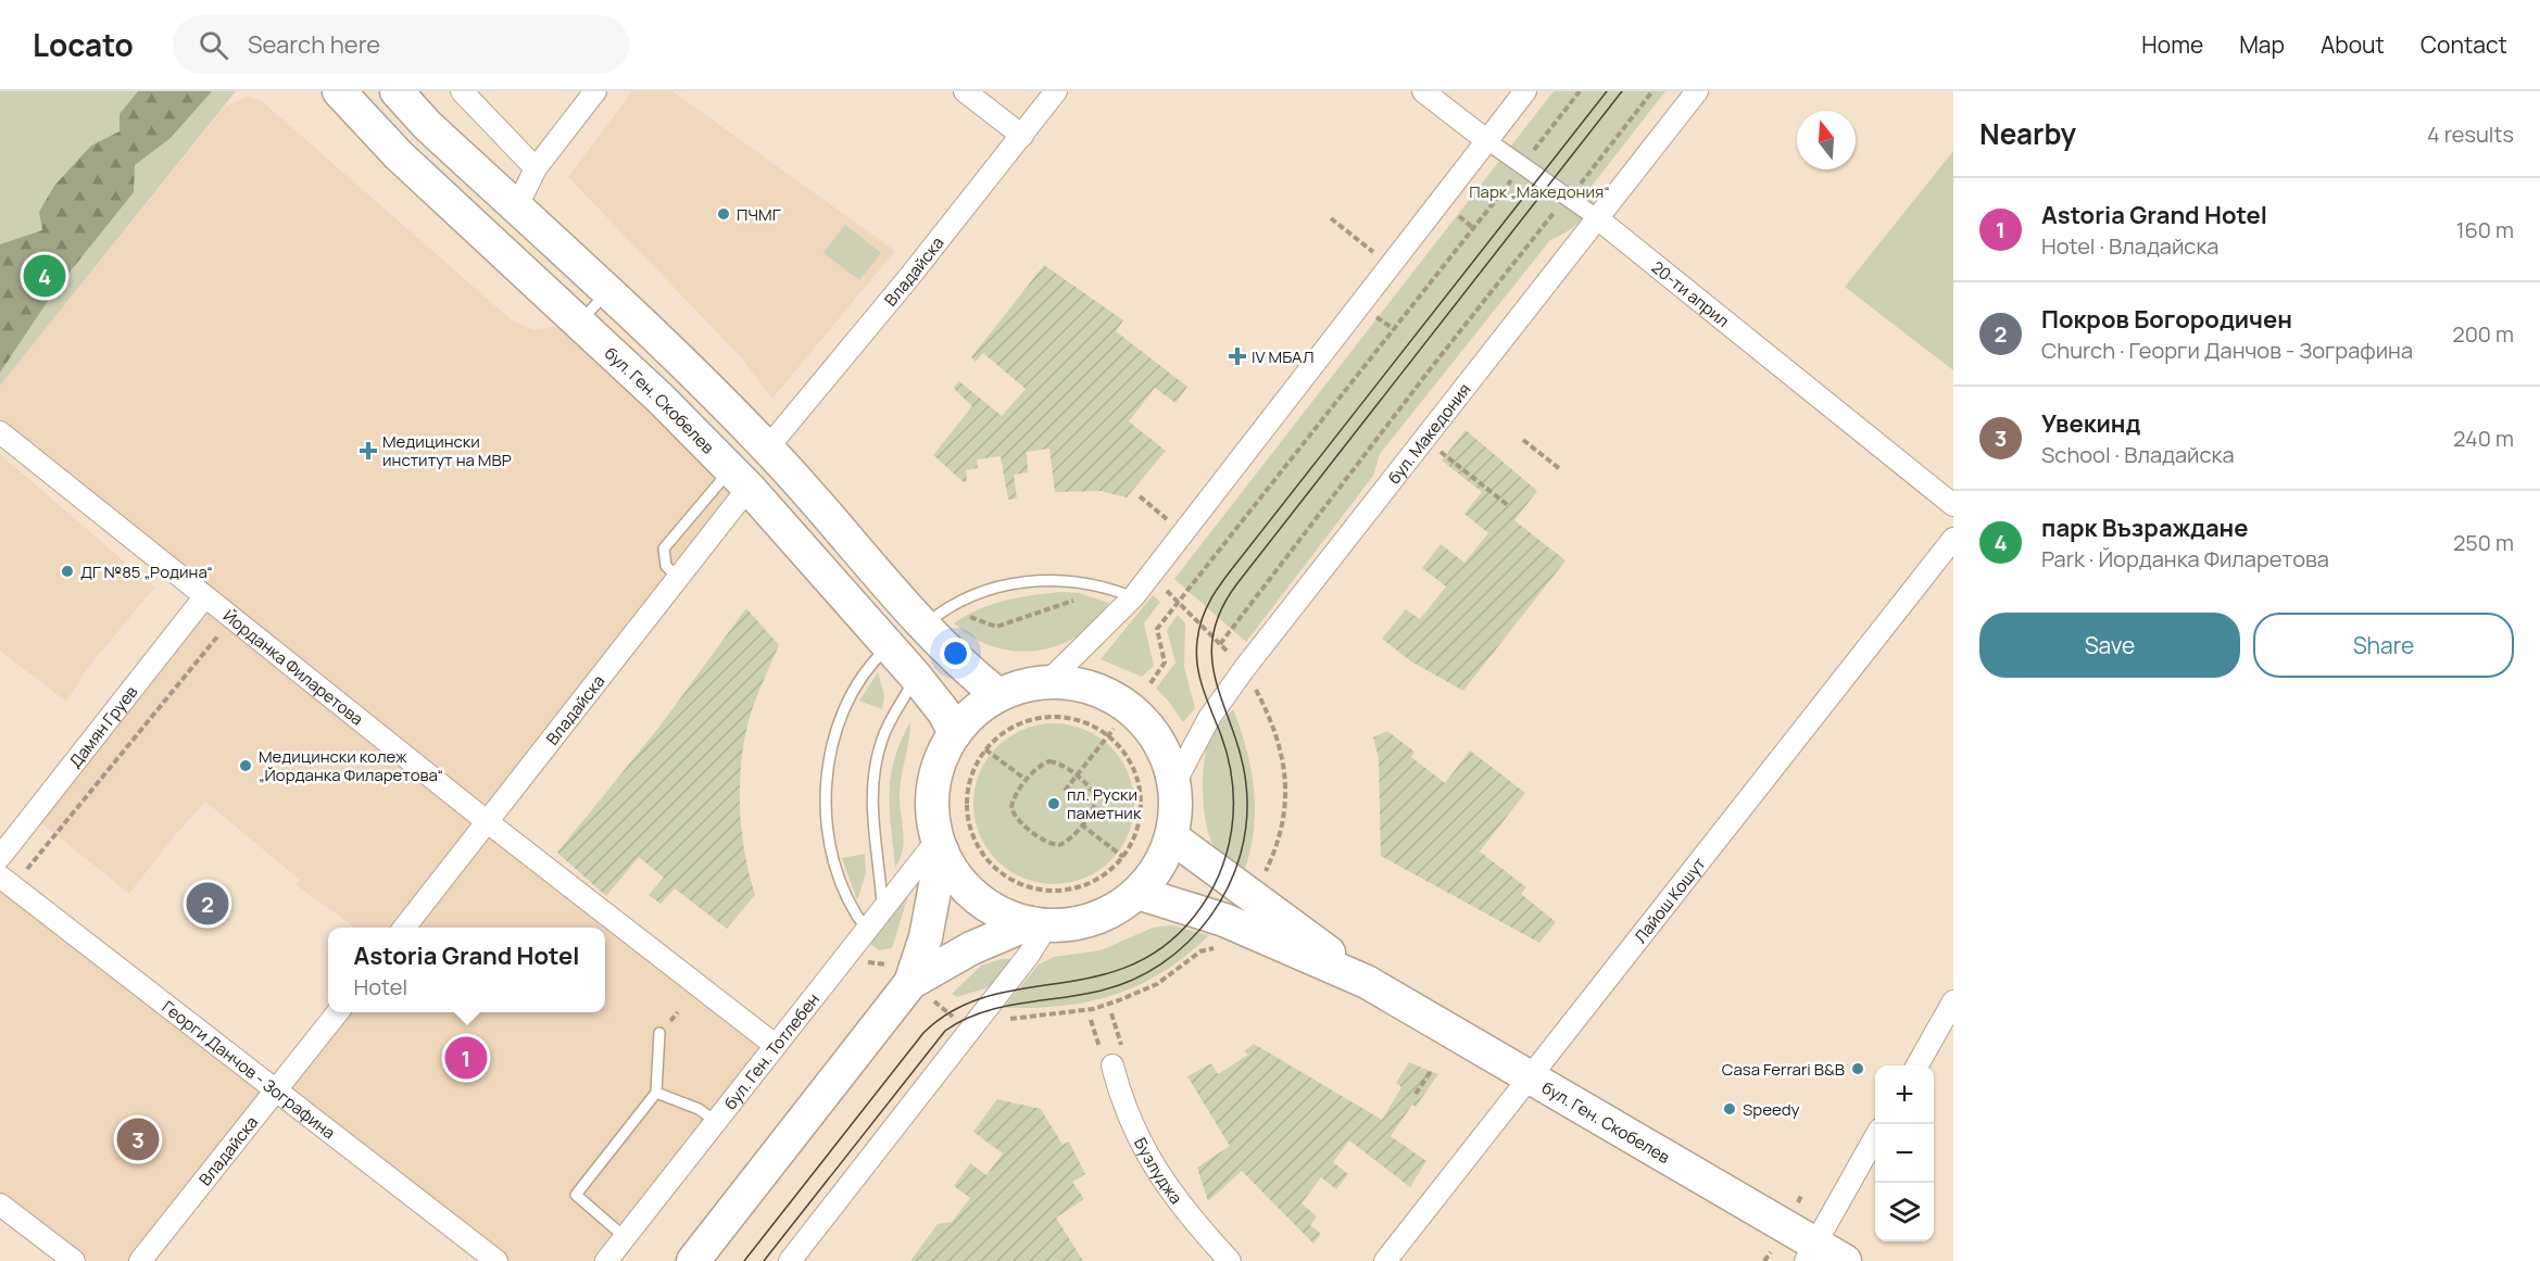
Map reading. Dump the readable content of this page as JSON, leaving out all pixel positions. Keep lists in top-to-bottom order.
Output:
{
  "streets": {
    "main road": ["бул. Ген. Скобелев"],
    "street": [
      "Владайска",
      "20-ти април",
      "бул. Македония",
      "Йорданка Филаретова",
      "Дамян Груев",
      "Лайош Кошут",
      "бул. Ген. Тотлебен",
      "Георги Данчов - Зографина",
      "Бузлуджа"
    ]
  },
  "crossings": [
    ["Владайска", "бул. Ген. Скобелев"],
    ["Владайска", "Йорданка Филаретова"],
    ["Владайска", "Георги Данчов - Зографина"],
    ["20-ти април", "бул. Македония"],
    ["бул. Ген. Скобелев", "Лайош Кошут"],
    ["Йорданка Филаретова", "Дамян Груев"],
    ["Йорданка Филаретова", "бул. Ген. Тотлебен"]
  ],
  "parks": ["Парк „Македония“"],
  "places": {
    "other": [
      "ПЧМГ",
      "ДГ №85 „Родина“",
      "Медицински колеж „Йорданка Филаретова“",
      "пл. Руски паметник",
      "Casa Ferrari B&B",
      "Speedy"
    ],
    "health": ["IV МБАЛ", "Медицински институт на МВР"]
  },
  "north": "top",
  "page": {
    "header": "Locato",
    "search": "Search here",
    "nav": [
      "Home",
      "Map",
      "About",
      "Contact"
    ],
    "heading": ["Nearby", "4 results"],
    "list": [
      {
        "mark": "1",
        "name": "Astoria Grand Hotel",
        "note": "Hotel · Владайска",
        "value": "160 m"
      },
      {
        "mark": "2",
        "name": "Покров Богородичен",
        "note": "Church · Георги Данчов - Зографина",
        "value": "200 m"
      },
      {
        "mark": "3",
        "name": "Увекинд",
        "note": "School · Владайска",
        "value": "240 m"
      },
      {
        "mark": "4",
        "name": "парк Възраждане",
        "note": "Park · Йорданка Филаретова",
        "value": "250 m"
      }
    ],
    "pins": [
      "4",
      "2",
      "1",
      "3"
    ],
    "buttons": ["Save", "Share"],
    "popup": ["Astoria Grand Hotel", "Hotel"],
    "map_buttons": ["+", "−"]
  }
}
